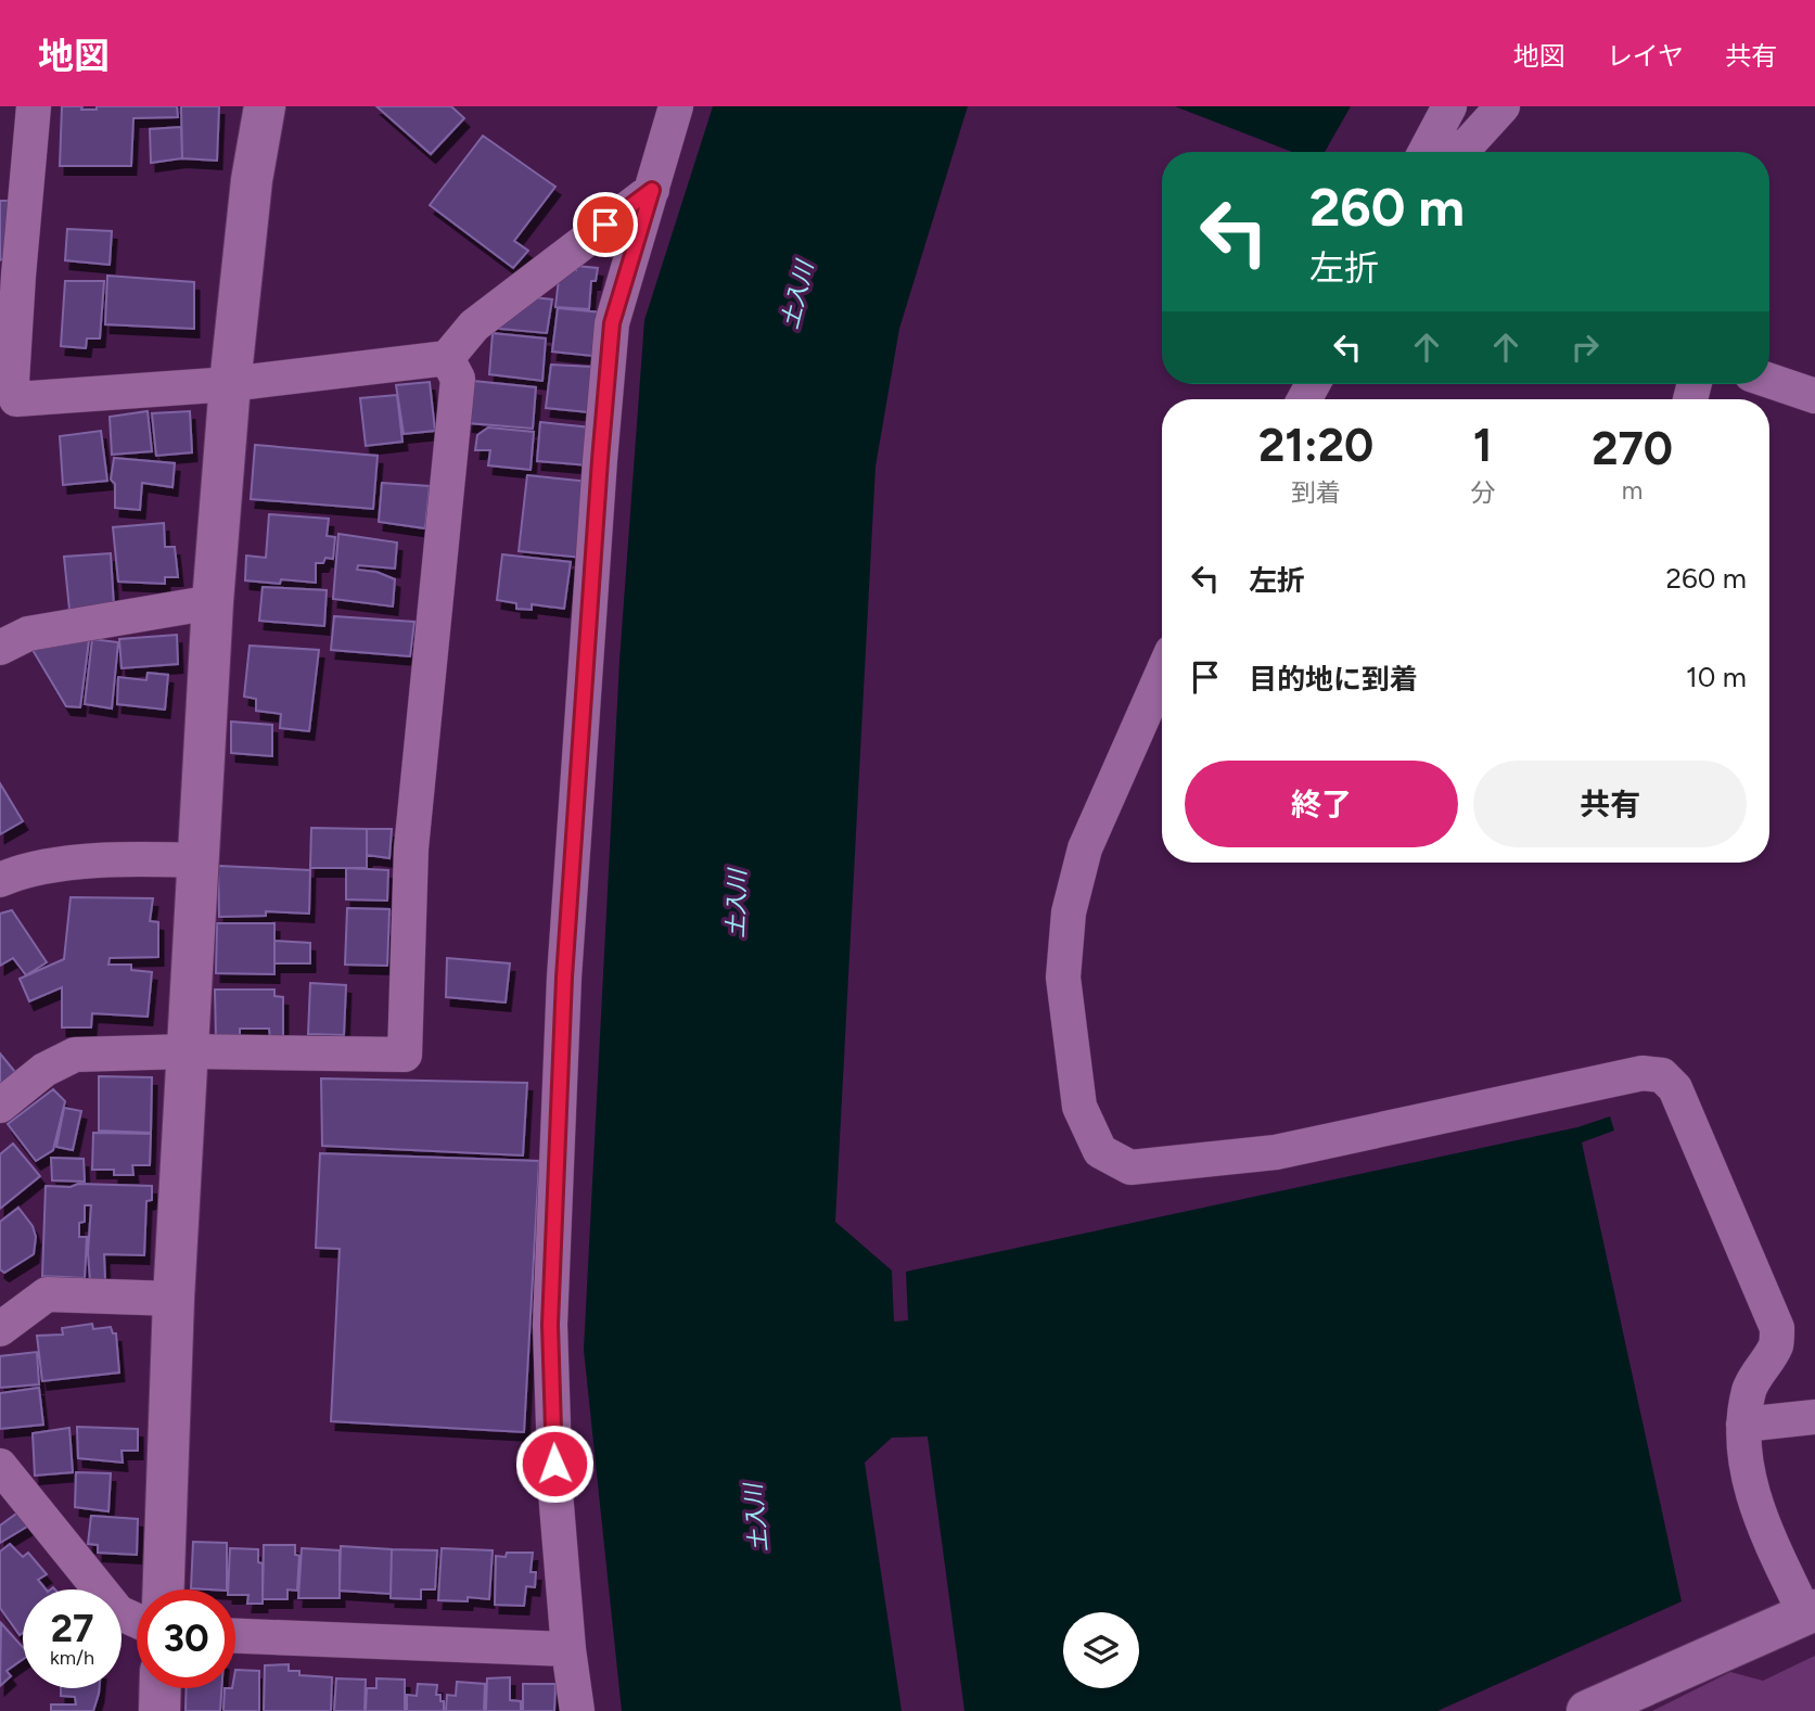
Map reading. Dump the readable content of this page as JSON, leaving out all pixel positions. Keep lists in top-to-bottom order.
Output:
{
  "water": ["土入川"],
  "page": {
    "header": "地図",
    "nav": ["地図", "レイヤ", "共有"],
    "turn": ["260 m", "左折"],
    "eta": [
      "21:20",
      "到着",
      "1",
      "分",
      "270",
      "m"
    ],
    "list": [
      {
        "name": "左折",
        "value": "260 m"
      },
      {
        "name": "目的地に到着",
        "value": "10 m"
      }
    ],
    "buttons": ["終了", "共有"],
    "speed": "27 km/h",
    "limit": "30"
  }
}
